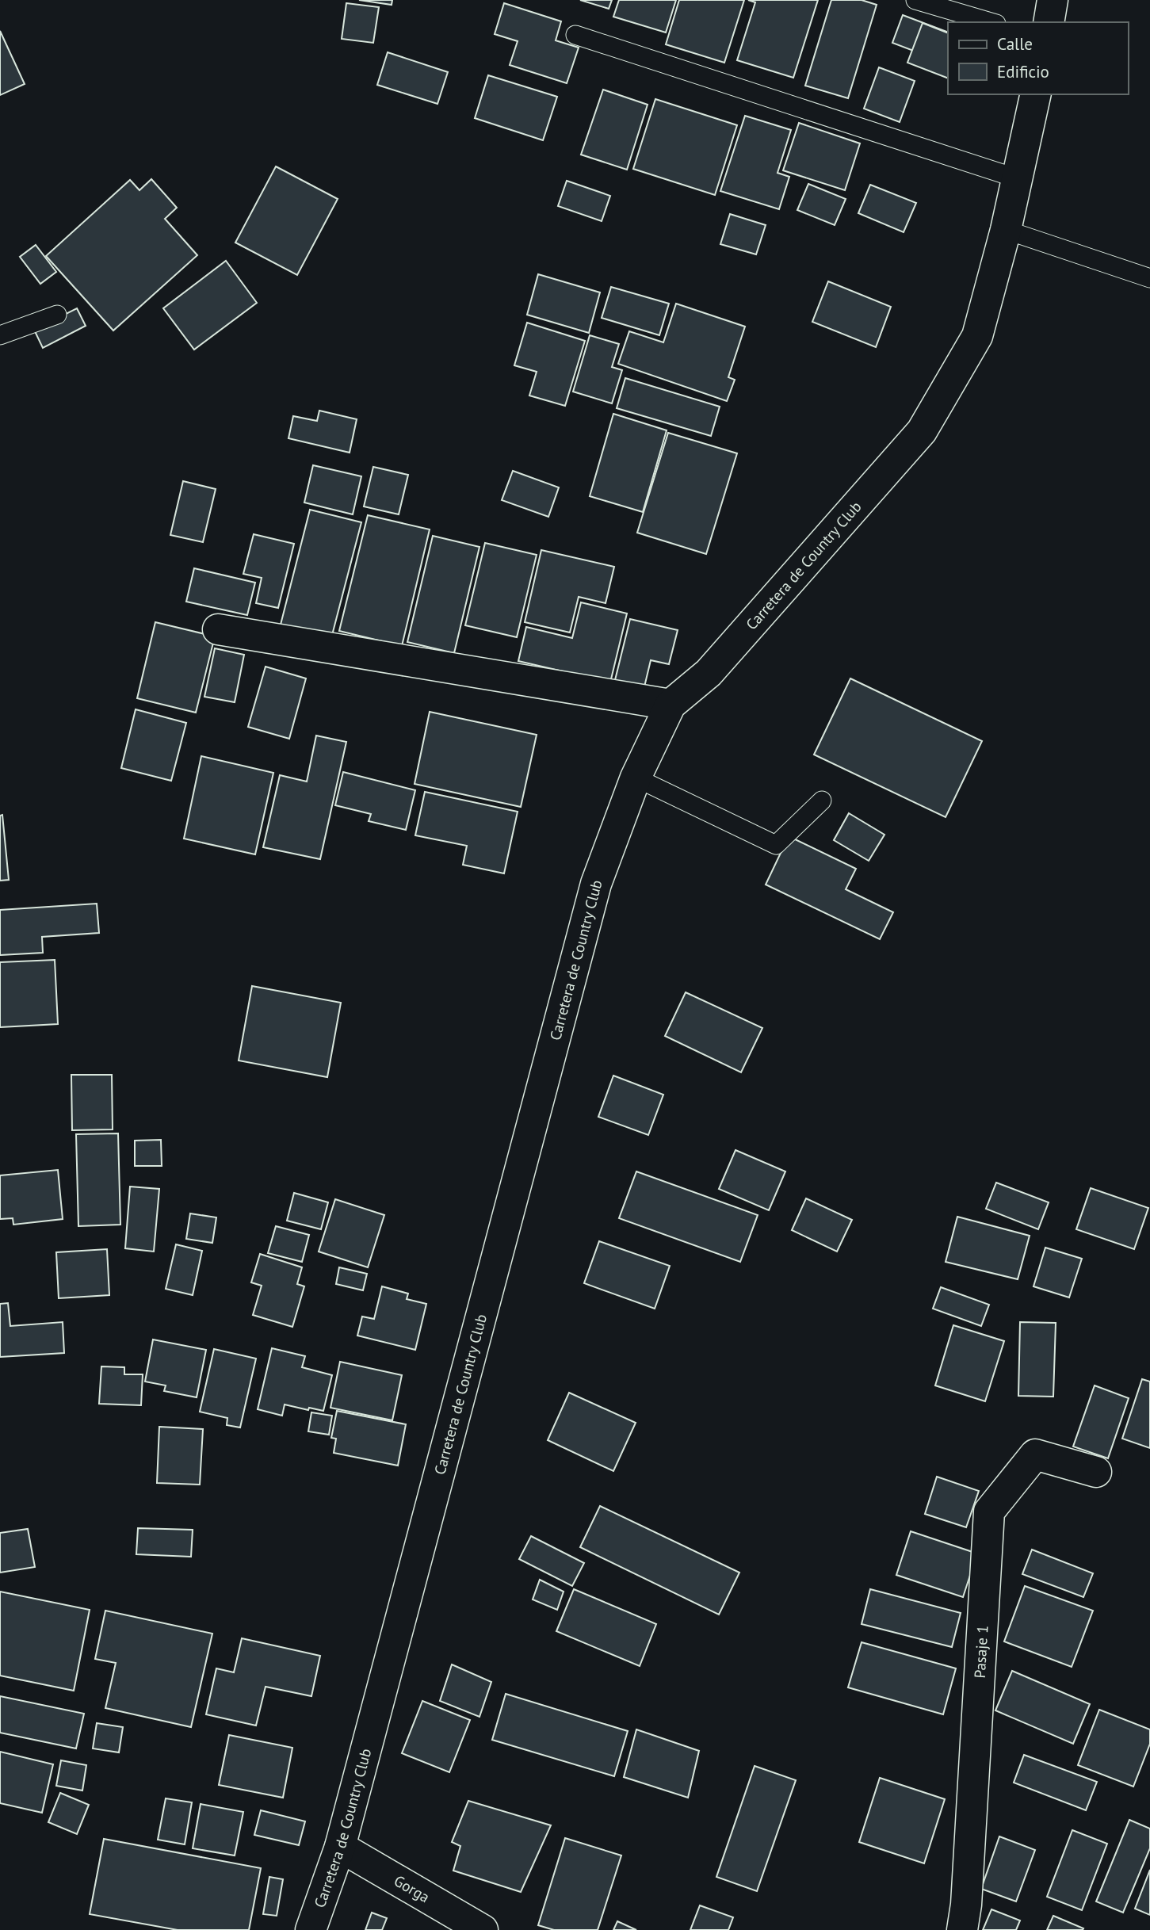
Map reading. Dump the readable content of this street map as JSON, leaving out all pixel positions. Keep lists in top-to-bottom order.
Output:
{
  "streets": {
    "street": ["Carretera de Country Club", "Pasaje 1", "Gorga"]
  },
  "crossings": [
    ["Carretera de Country Club", "Gorga"]
  ],
  "legend": ["Calle", "Edificio"]
}
